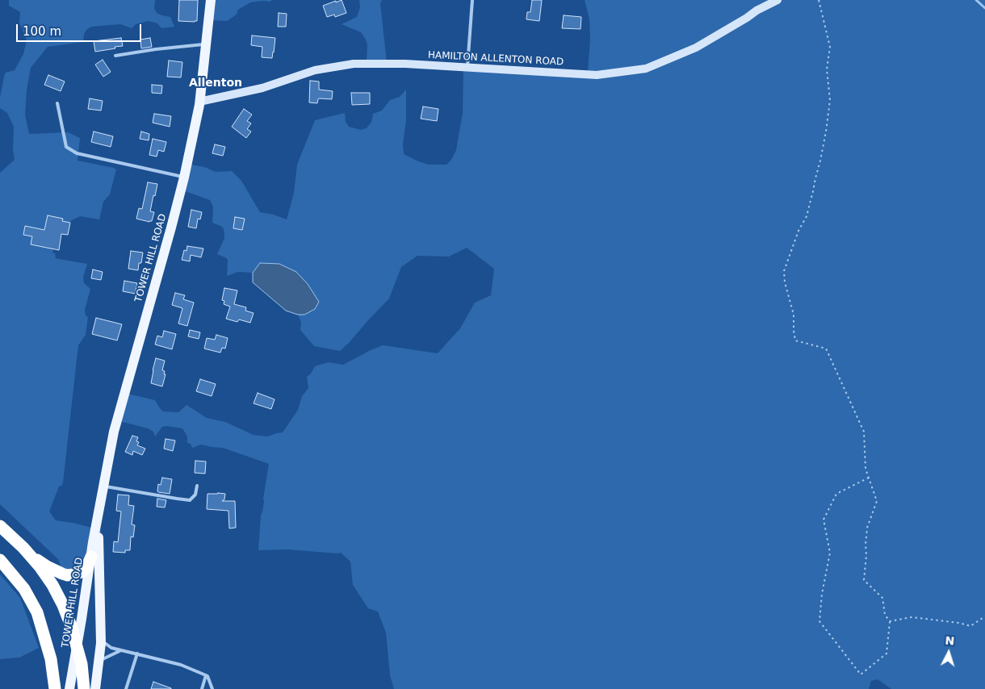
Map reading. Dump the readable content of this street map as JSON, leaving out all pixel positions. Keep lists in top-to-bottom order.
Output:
{
  "streets": {
    "main road": ["TOWER HILL ROAD"],
    "street": ["HAMILTON ALLENTON ROAD"]
  },
  "crossings": [
    ["HAMILTON ALLENTON ROAD", "TOWER HILL ROAD"]
  ],
  "districts": ["Allenton"],
  "scale_bar": "100 m",
  "north": "top"
}
